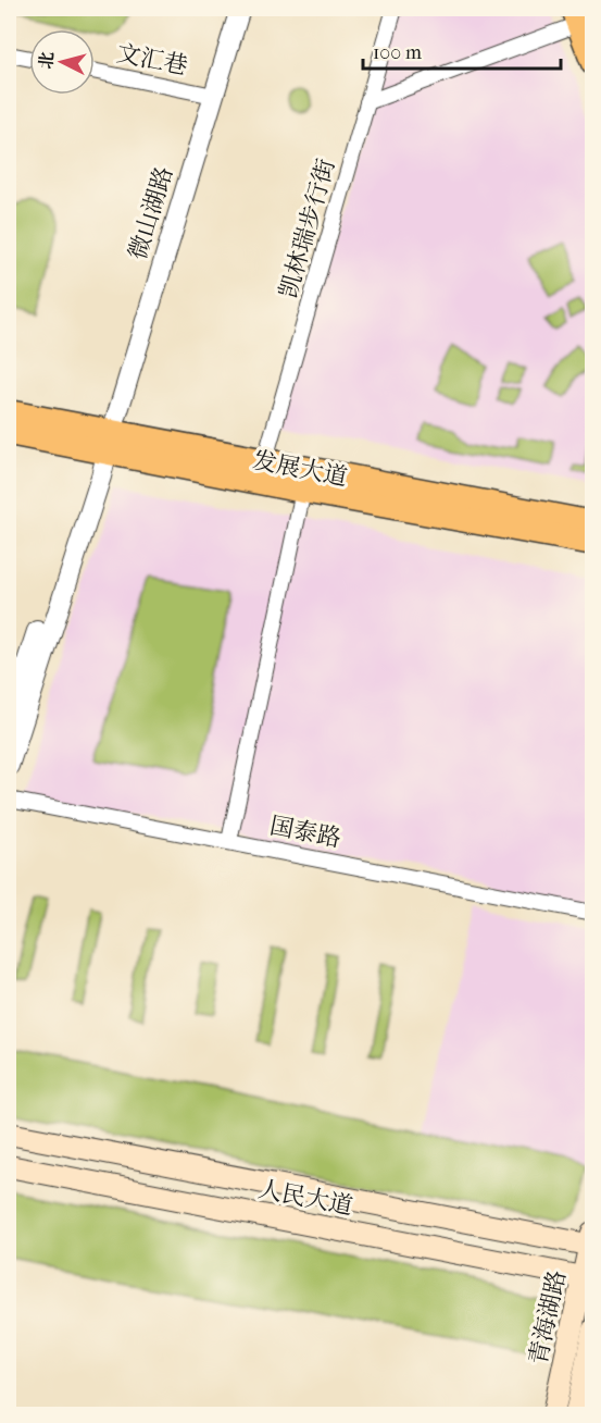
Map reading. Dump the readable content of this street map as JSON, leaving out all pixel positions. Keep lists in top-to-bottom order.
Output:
{
  "streets": {
    "main road": ["发展大道", "人民大道", "青海湖路"],
    "street": [
      "文汇巷",
      "微山湖路",
      "凯林瑞步行街",
      "国泰路"
    ]
  },
  "crossings": [
    ["文汇巷", "微山湖路"],
    ["微山湖路", "发展大道"],
    ["凯林瑞步行街", "发展大道"],
    ["人民大道", "青海湖路"]
  ],
  "scale_bar": "100 m",
  "north": "left"
}
